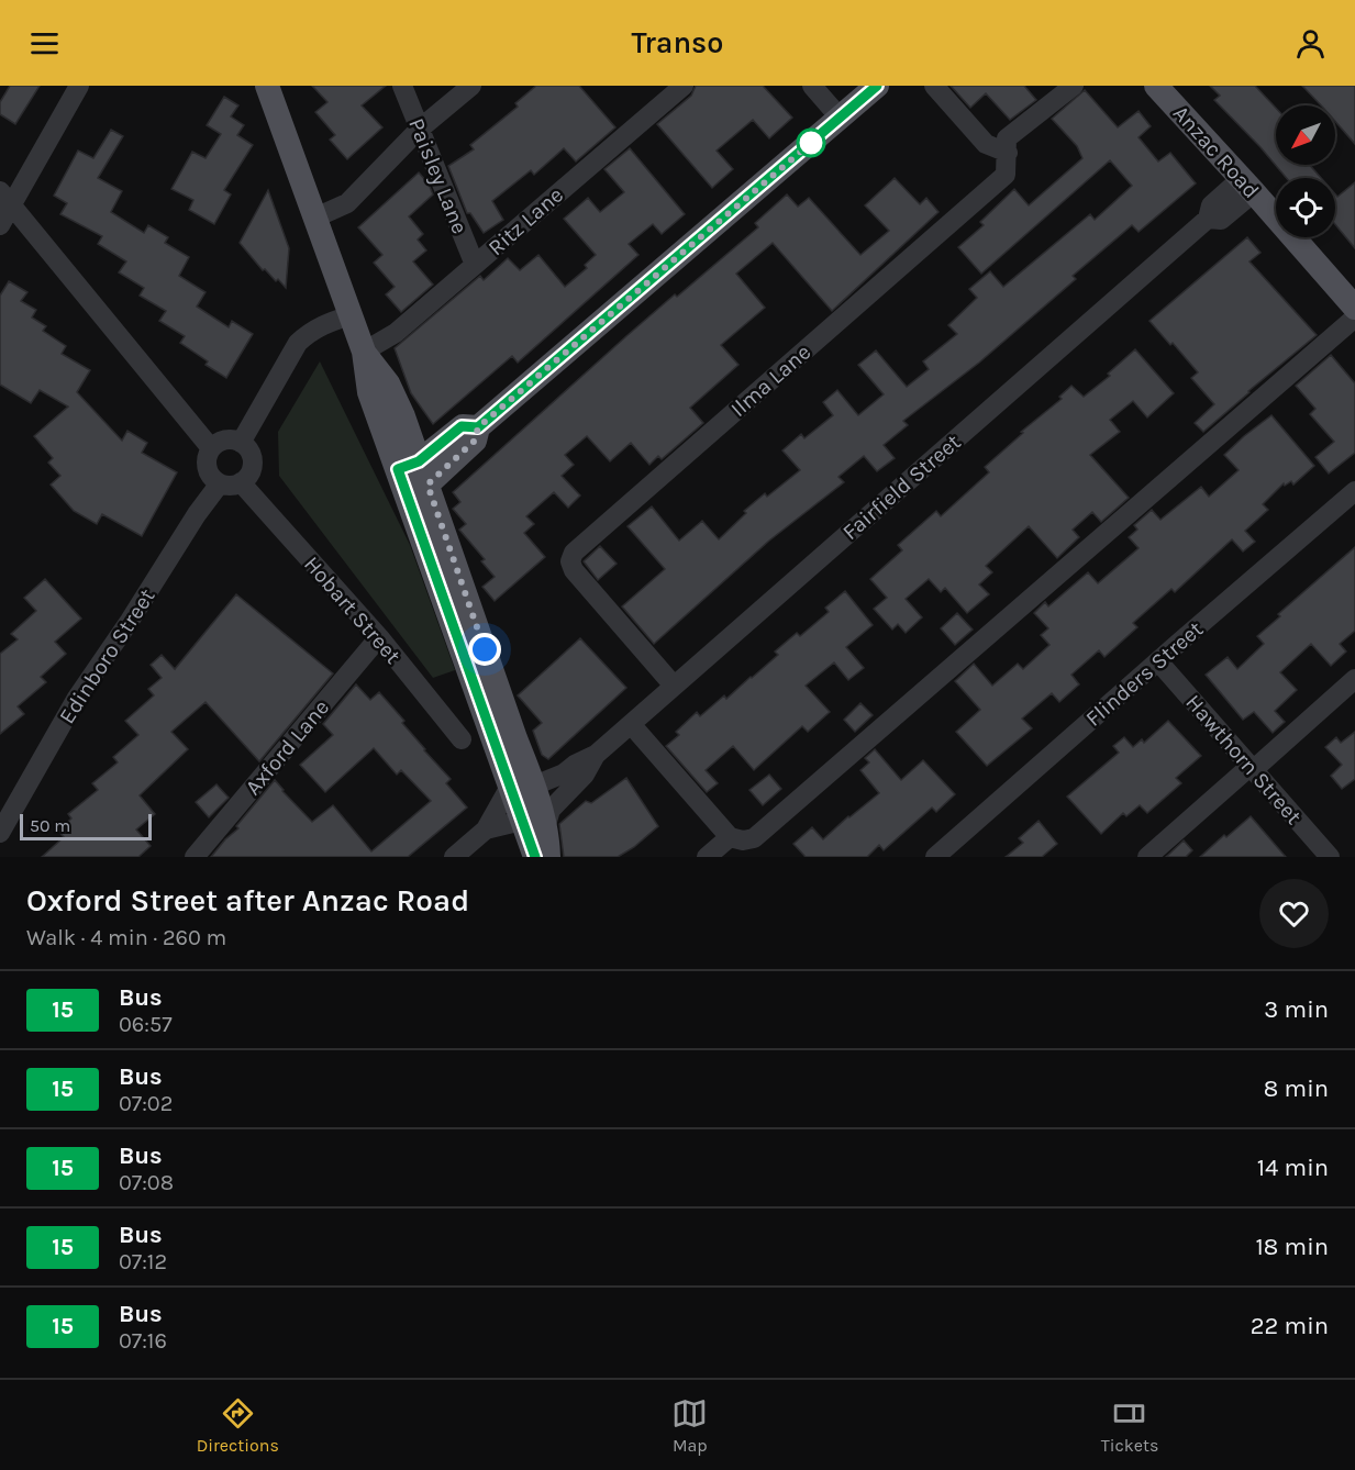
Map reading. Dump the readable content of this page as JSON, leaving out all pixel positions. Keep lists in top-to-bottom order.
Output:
{
  "streets": {
    "main road": ["Anzac Road"],
    "street": [
      "Paisley Lane",
      "Ritz Lane",
      "Ilma Lane",
      "Fairfield Street",
      "Hobart Street",
      "Edinboro Street",
      "Flinders Street",
      "Axford Lane",
      "Hawthorn Street"
    ]
  },
  "crossings": [
    ["Anzac Road", "Fairfield Street"],
    ["Paisley Lane", "Ritz Lane"],
    ["Ilma Lane", "Fairfield Street"],
    ["Hobart Street", "Edinboro Street"],
    ["Hobart Street", "Axford Lane"],
    ["Flinders Street", "Hawthorn Street"]
  ],
  "lines": ["bus line 15"],
  "scale_bar": "50 m",
  "north": "bottom left",
  "page": {
    "header": "Transo",
    "scale": "50 m",
    "heading": ["Oxford Street after Anzac Road", "Walk · 4 min · 260 m"],
    "list": [
      {
        "mark": "15",
        "name": "Bus",
        "note": "06:57",
        "value": "3 min"
      },
      {
        "mark": "15",
        "name": "Bus",
        "note": "07:02",
        "value": "8 min"
      },
      {
        "mark": "15",
        "name": "Bus",
        "note": "07:08",
        "value": "14 min"
      },
      {
        "mark": "15",
        "name": "Bus",
        "note": "07:12",
        "value": "18 min"
      },
      {
        "mark": "15",
        "name": "Bus",
        "note": "07:16",
        "value": "22 min"
      }
    ],
    "tabs": ["Directions", "Map", "Tickets"]
  }
}
